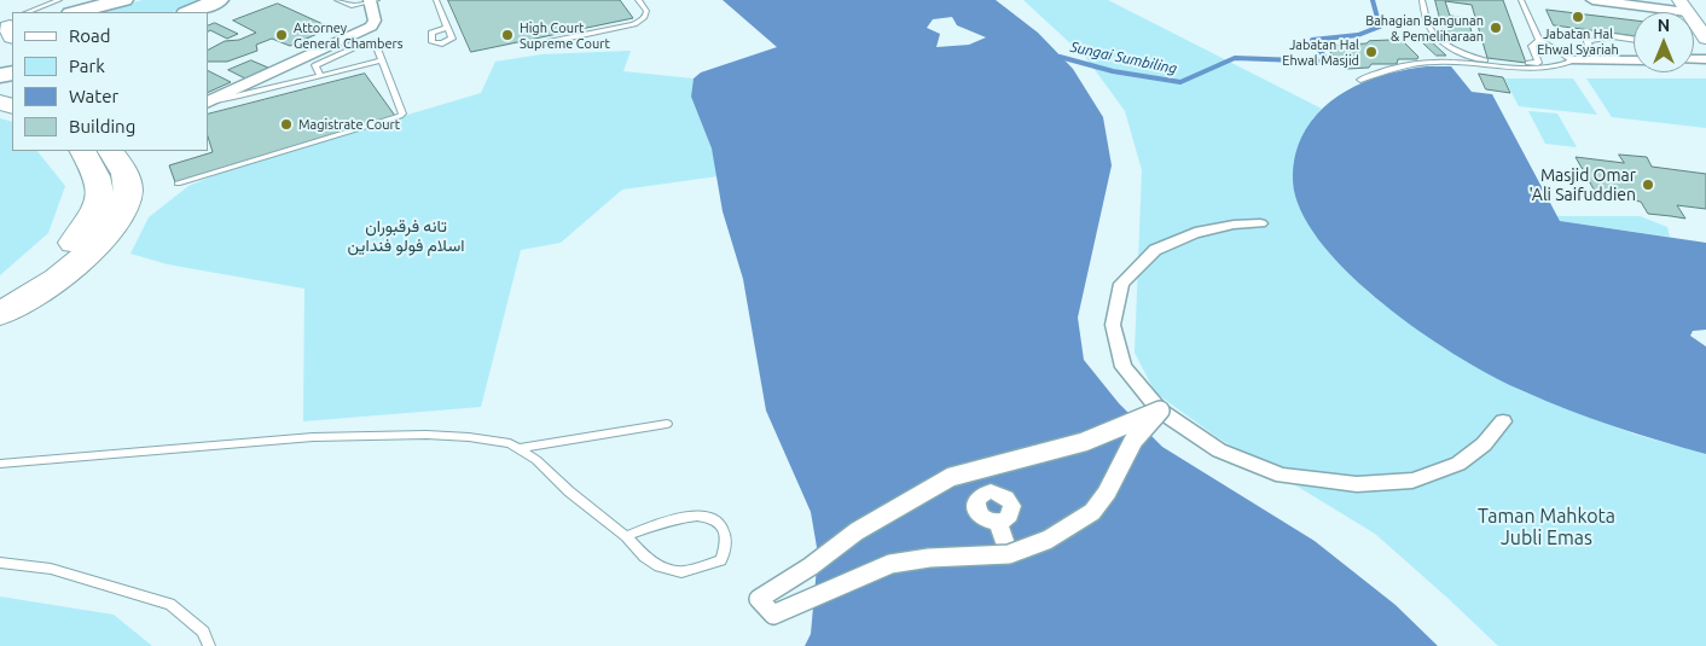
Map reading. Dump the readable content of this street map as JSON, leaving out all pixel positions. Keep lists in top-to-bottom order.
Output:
{
  "water": ["Sungai Sumbiling"],
  "parks": ["تانه فرقبوران اسلام فولو فنداين", "Taman Mahkota Jubli Emas"],
  "places": [
    "Jabatan Hal Ehwal Syariah",
    "Bahagian Bangunan & Pemeliharaan",
    "Attorney General Chambers",
    "High Court Supreme Court",
    "Jabatan Hal Ehwal Masjid",
    "Magistrate Court",
    "Masjid Omar 'Ali Saifuddien"
  ],
  "legend": [
    "Road",
    "Park",
    "Water",
    "Building"
  ],
  "north": "top"
}
